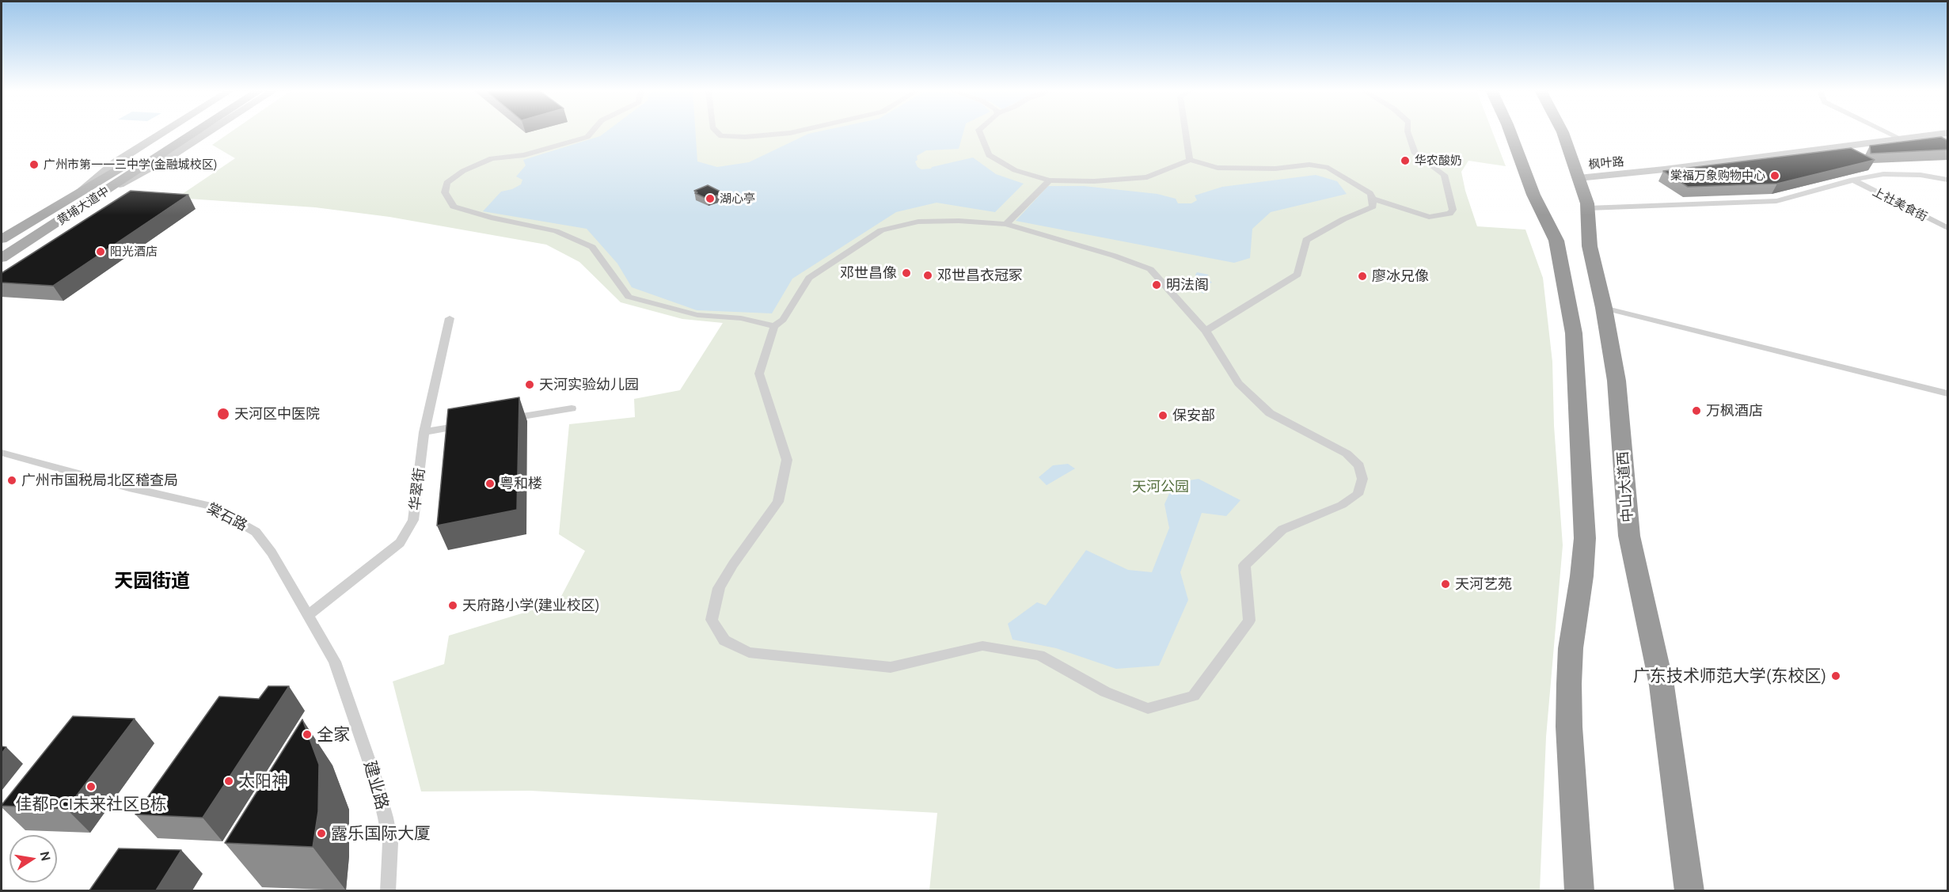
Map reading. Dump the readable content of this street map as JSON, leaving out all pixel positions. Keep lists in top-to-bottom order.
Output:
{
  "streets": {
    "highway": ["中山大道西"],
    "main road": ["黄埔大道中"],
    "street": [
      "枫叶路",
      "上社美食街",
      "华翠街",
      "棠石路",
      "建业路"
    ]
  },
  "crossings": [
    ["枫叶路", "中山大道西"],
    ["华翠街", "棠石路"],
    ["棠石路", "建业路"]
  ],
  "districts": ["天园街道"],
  "parks": ["天河公园"],
  "places": [
    "华农酸奶",
    "广州市第一一三中学(金融城校区)",
    "棠福万象购物中心",
    "湖心亭",
    "阳光酒店",
    "邓世昌像",
    "邓世昌衣冠冢",
    "廖冰兄像",
    "明法阁",
    "天河实验幼儿园",
    "万枫酒店",
    "天河区中医院",
    "保安部",
    "广州市国税局北区稽查局",
    "粤和楼",
    "天河艺苑",
    "天府路小学(建业校区)",
    "广东技术师范大学(东校区)",
    "全家",
    "太阳神",
    "佳都PCI未来社区B栋",
    "露乐国际大厦"
  ],
  "north": "right"
}
